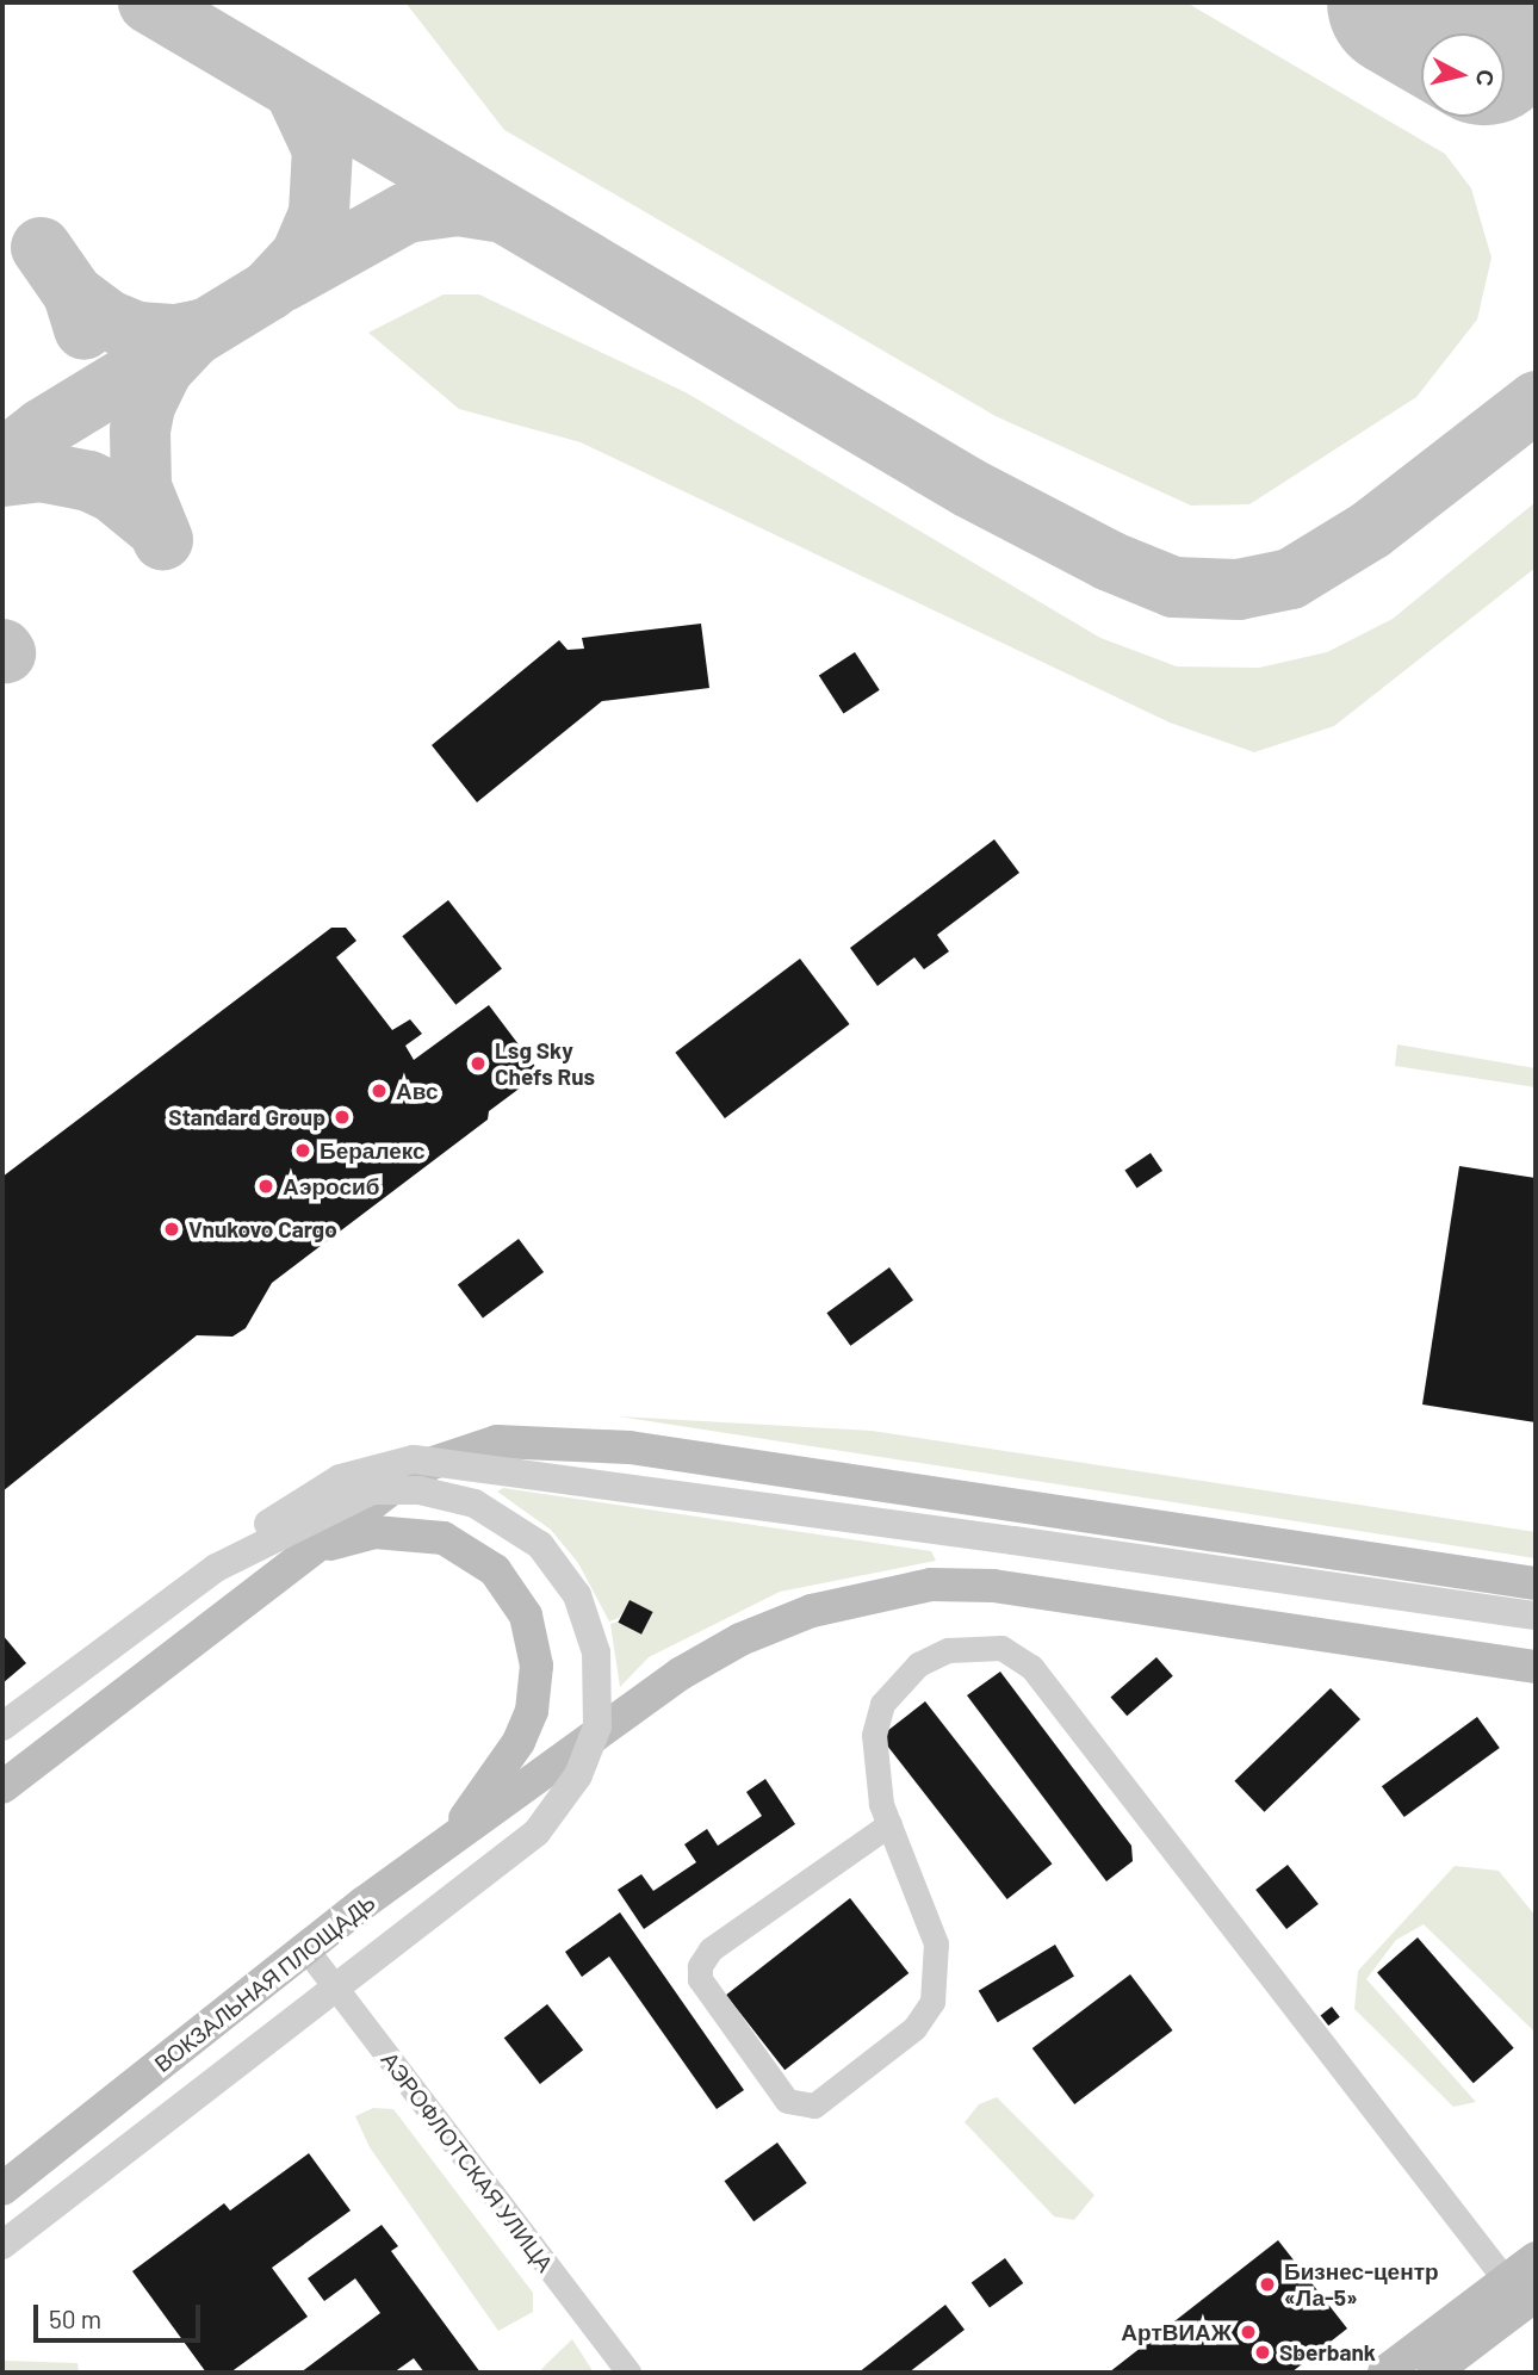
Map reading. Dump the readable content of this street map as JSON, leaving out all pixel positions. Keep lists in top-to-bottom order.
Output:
{
  "streets": {
    "main road": ["ВОКЗАЛЬНАЯ ПЛОЩАДЬ"],
    "street": ["АЭРОФЛОТСКАЯ УЛИЦА"]
  },
  "crossings": [
    ["ВОКЗАЛЬНАЯ ПЛОЩАДЬ", "АЭРОФЛОТСКАЯ УЛИЦА"]
  ],
  "places": [
    "Lsg Sky Chefs Rus",
    "Авс",
    "Standard Group",
    "Бералекс",
    "Аэросиб",
    "Vnukovo Cargo",
    "Бизнес-центр «Ла-5»",
    "АртВИАЖ",
    "Sberbank"
  ],
  "scale_bar": "50 m",
  "north": "right"
}
